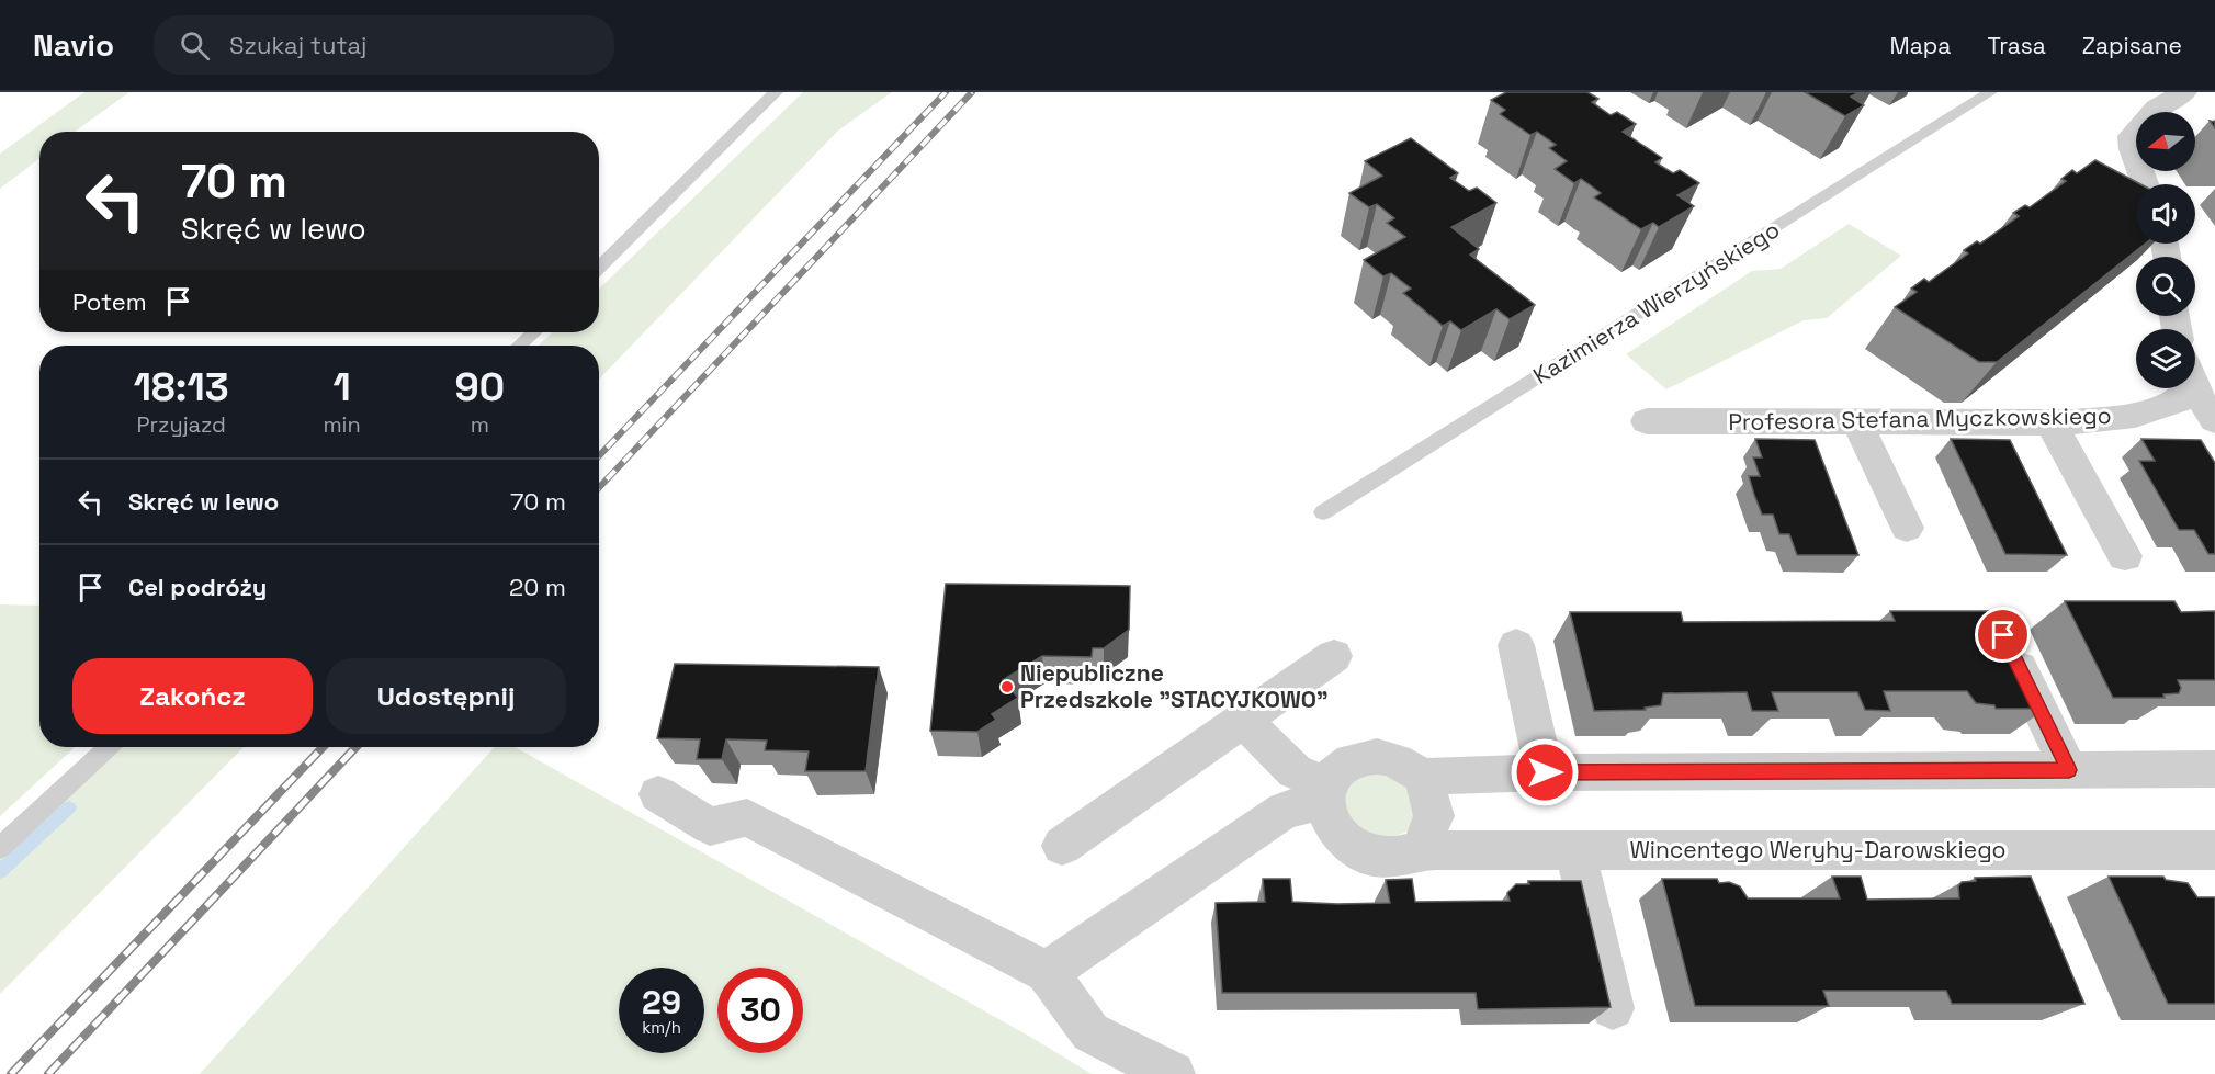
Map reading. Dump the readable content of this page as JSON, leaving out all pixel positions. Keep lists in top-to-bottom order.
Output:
{
  "streets": {
    "street": ["Profesora Stefana Myczkowskiego", "Wincentego Weryhy-Darowskiego"],
    "lane": ["Kazimierza Wierzyńskiego"]
  },
  "places": ["Niepubliczne Przedszkole \"STACYJKOWO\""],
  "north": "left",
  "page": {
    "header": "Navio",
    "search": "Szukaj tutaj",
    "nav": ["Mapa", "Trasa", "Zapisane"],
    "turn": ["70 m", "Skręć w lewo"],
    "then": "Potem",
    "eta": [
      "18:13",
      "Przyjazd",
      "1",
      "min",
      "90",
      "m"
    ],
    "list": [
      {
        "name": "Skręć w lewo",
        "value": "70 m"
      },
      {
        "name": "Cel podróży",
        "value": "20 m"
      }
    ],
    "buttons": ["Zakończ", "Udostępnij"],
    "speed": "29 km/h",
    "limit": "30"
  }
}
